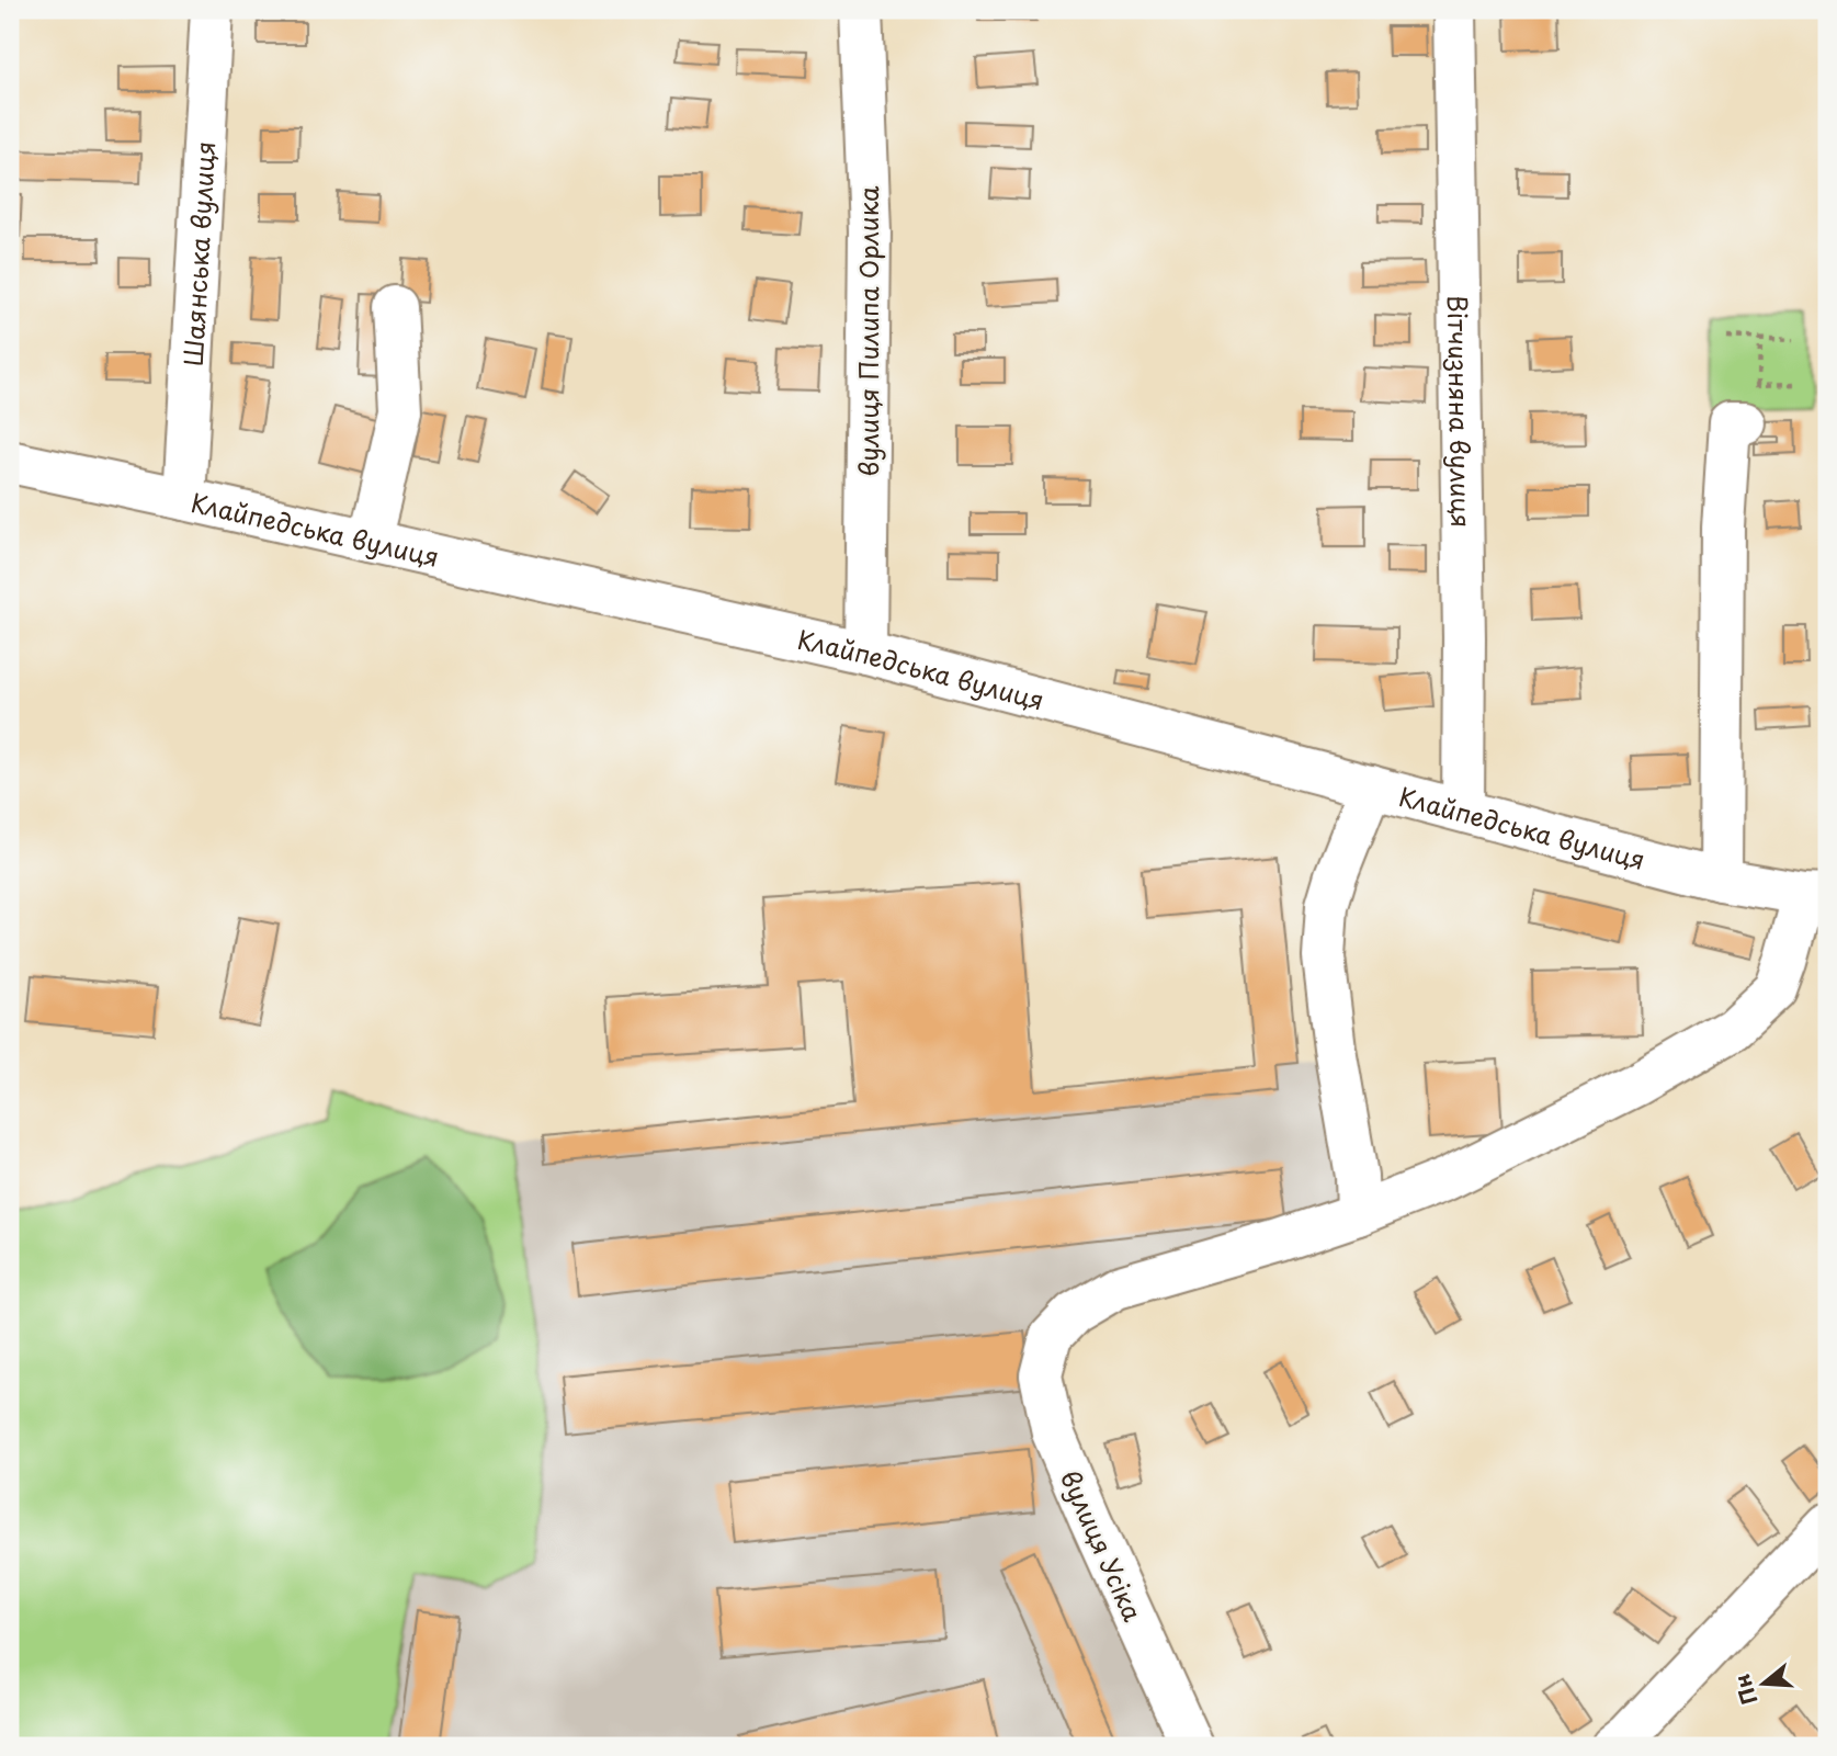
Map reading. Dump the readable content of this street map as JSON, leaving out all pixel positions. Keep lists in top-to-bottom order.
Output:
{
  "streets": {
    "street": [
      "Шаянська вулиця",
      "вулиця Пилипа Орлика",
      "Вітчизняна вулиця",
      "Клайпедська вулиця",
      "вулиця Усіка"
    ]
  },
  "crossings": [
    ["Шаянська вулиця", "Клайпедська вулиця"],
    ["вулиця Пилипа Орлика", "Клайпедська вулиця"],
    ["Вітчизняна вулиця", "Клайпедська вулиця"]
  ],
  "north": "left"
}
